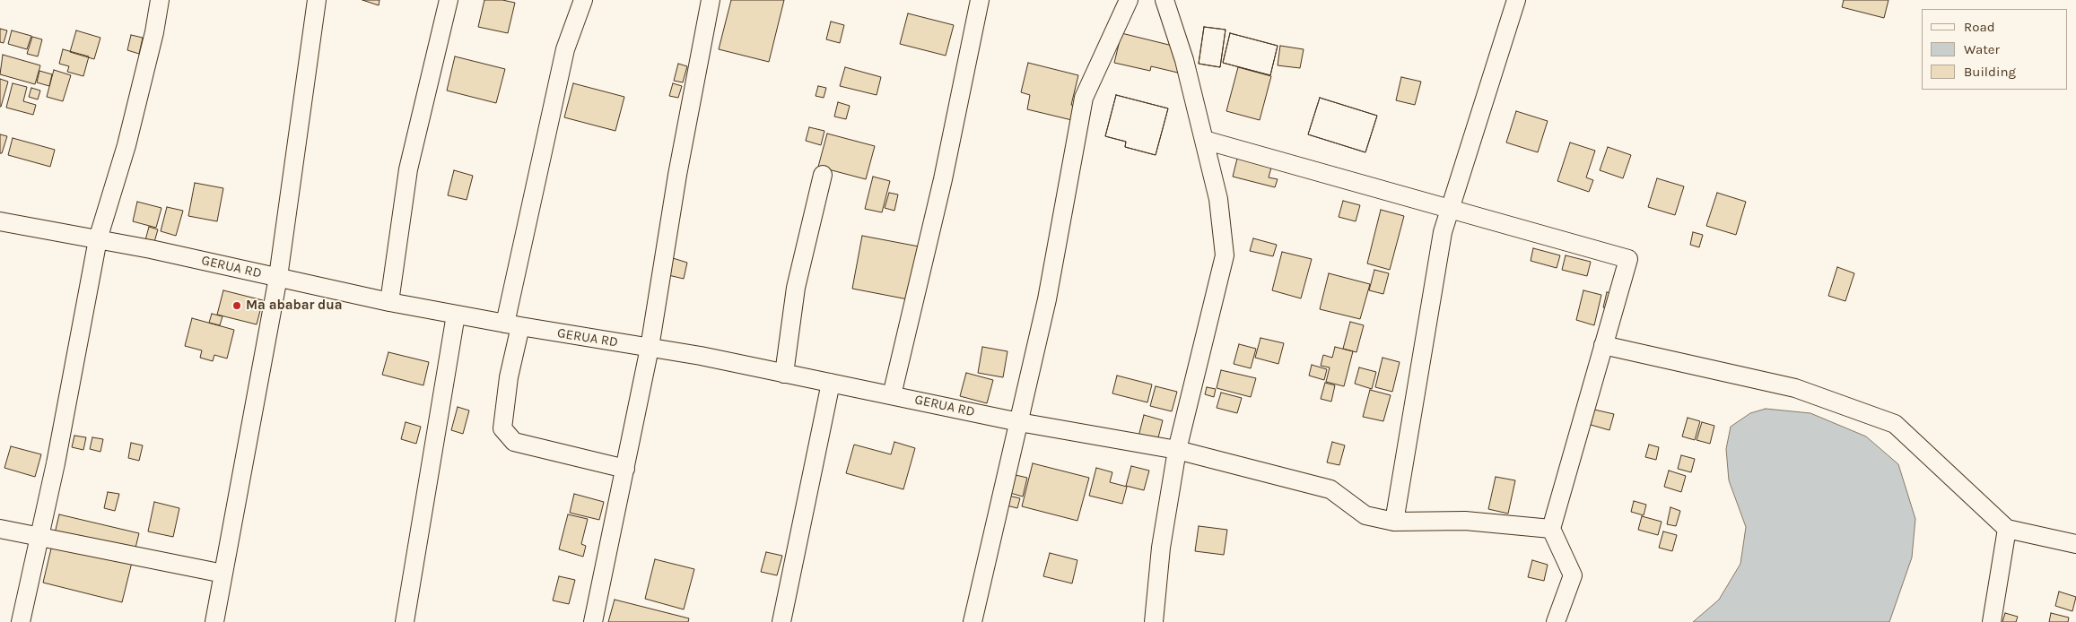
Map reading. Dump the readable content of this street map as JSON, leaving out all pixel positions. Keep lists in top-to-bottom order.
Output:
{
  "streets": {
    "street": ["GERUA RD"]
  },
  "places": ["Ma ababar dua"],
  "legend": ["Road", "Water", "Building"]
}
